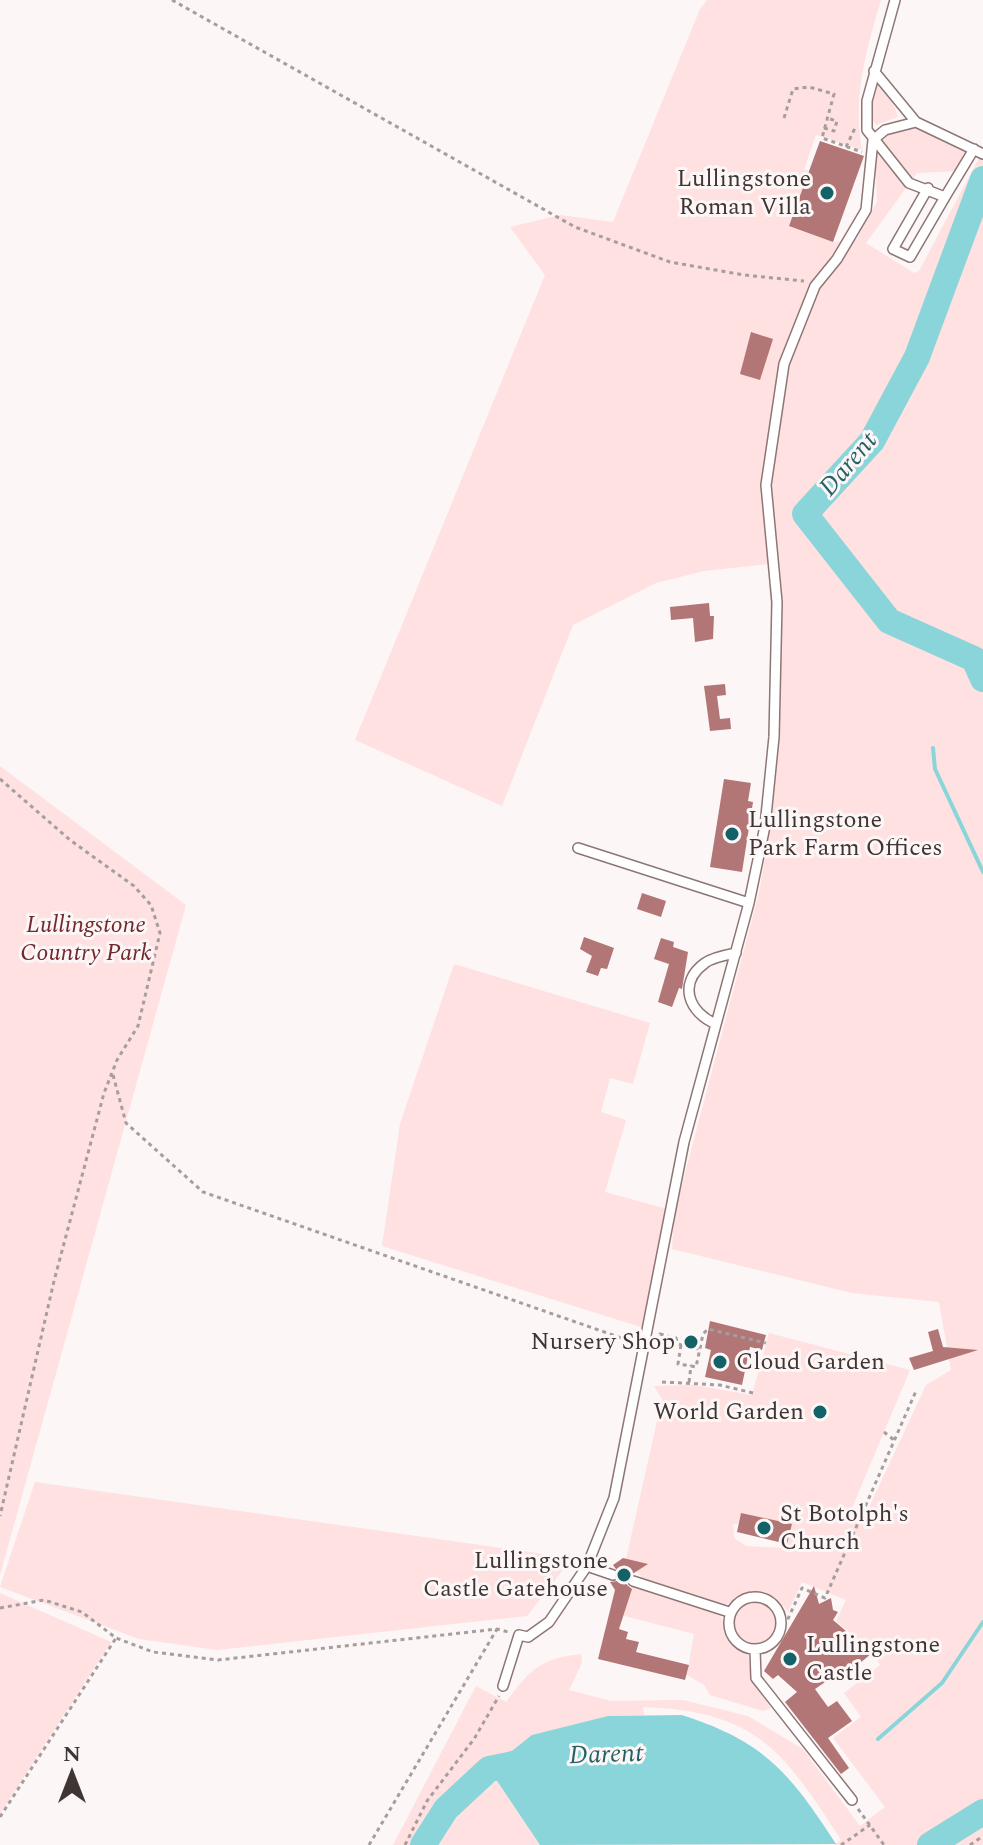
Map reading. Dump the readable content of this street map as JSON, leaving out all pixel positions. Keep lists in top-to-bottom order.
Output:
{
  "water": ["Darent"],
  "parks": ["Lullingstone Country Park"],
  "places": [
    "Lullingstone Roman Villa",
    "Lullingstone Park Farm Offices",
    "Nursery Shop",
    "Cloud Garden",
    "World Garden",
    "St Botolph's Church",
    "Lullingstone Castle Gatehouse",
    "Lullingstone Castle"
  ],
  "north": "top"
}
